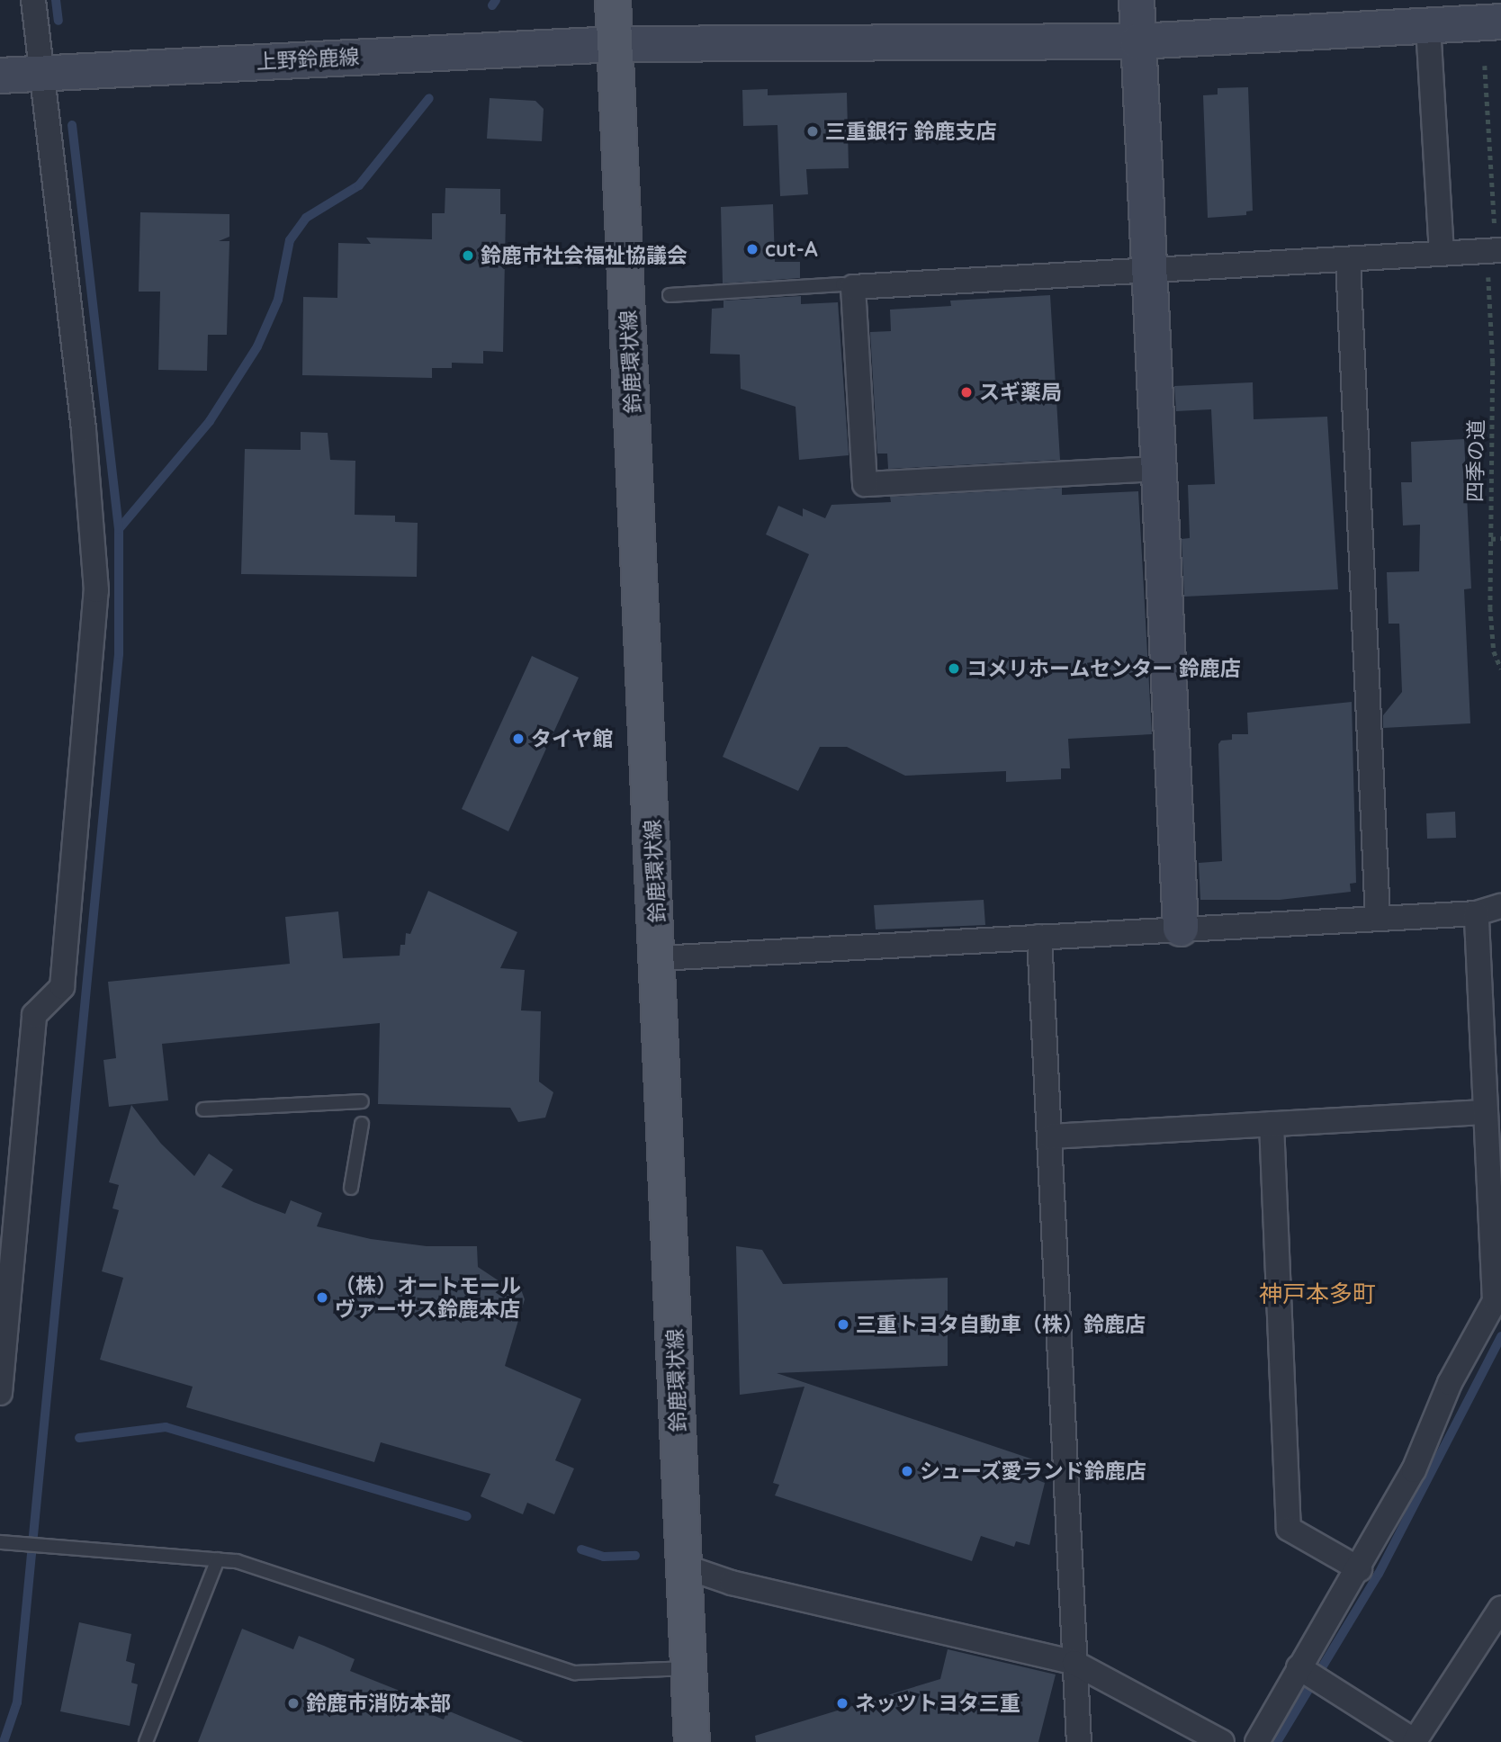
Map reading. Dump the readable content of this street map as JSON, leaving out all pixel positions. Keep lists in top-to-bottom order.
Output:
{
  "streets": {
    "main road": ["鈴鹿環状線"],
    "street": ["上野鈴鹿線"],
    "path": ["四季の道"]
  },
  "crossings": [
    ["上野鈴鹿線", "鈴鹿環状線"]
  ],
  "districts": ["神戸本多町"],
  "places": [
    "三重銀行 鈴鹿支店",
    "cut-A",
    "鈴鹿市社会福祉協議会",
    "スギ薬局",
    "コメリホームセンター 鈴鹿店",
    "タイヤ館",
    "（株）オートモール ヴァーサス鈴鹿本店",
    "三重トヨタ自動車（株）鈴鹿店",
    "シューズ愛ランド鈴鹿店",
    "鈴鹿市消防本部",
    "ネッツトヨタ三重"
  ]
}
